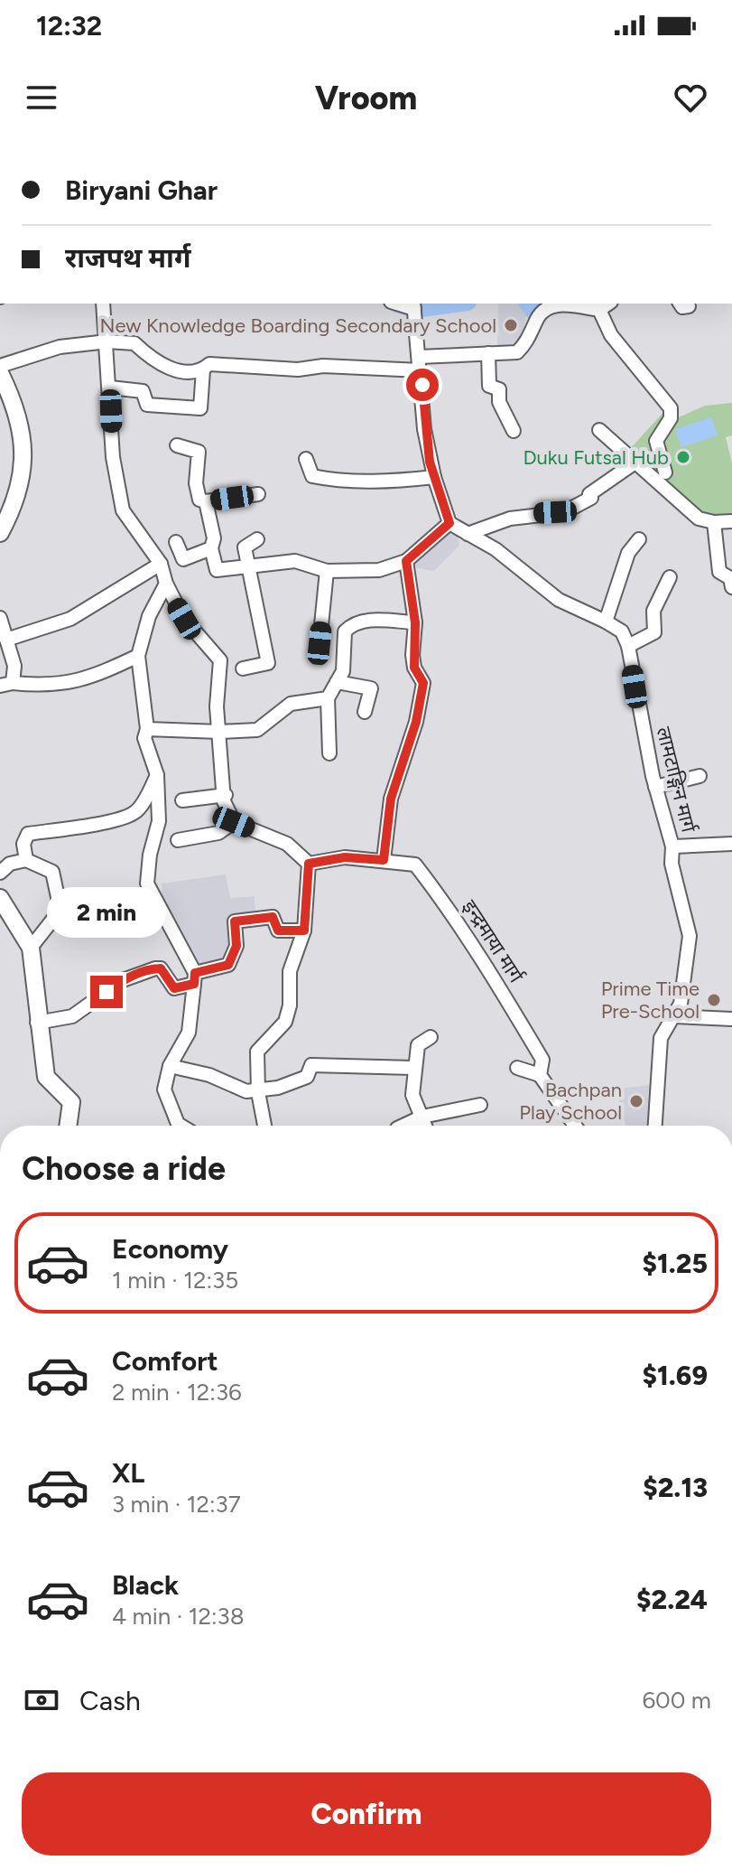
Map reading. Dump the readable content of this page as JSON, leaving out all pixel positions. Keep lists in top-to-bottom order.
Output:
{
  "streets": {
    "street": ["लामटाङ्गिन मार्ग", "इन्द्रमाया मार्ग"]
  },
  "places": [
    "New Knowledge Boarding Secondary School",
    "Duku Futsal Hub",
    "Prime Time Pre-School",
    "Bachpan Play School"
  ],
  "page": {
    "status": "12:32",
    "header": "Vroom",
    "banner": ["Biryani Ghar", "राजपथ मार्ग"],
    "bubble": "2 min",
    "heading": "Choose a ride",
    "list": [
      {
        "name": "Economy",
        "note": "1 min · 12:35",
        "value": "$1.25"
      },
      {
        "name": "Comfort",
        "note": "2 min · 12:36",
        "value": "$1.69"
      },
      {
        "name": "XL",
        "note": "3 min · 12:37",
        "value": "$2.13"
      },
      {
        "name": "Black",
        "note": "4 min · 12:38",
        "value": "$2.24"
      }
    ],
    "pay": ["Cash", "600 m"],
    "buttons": "Confirm"
  }
}
